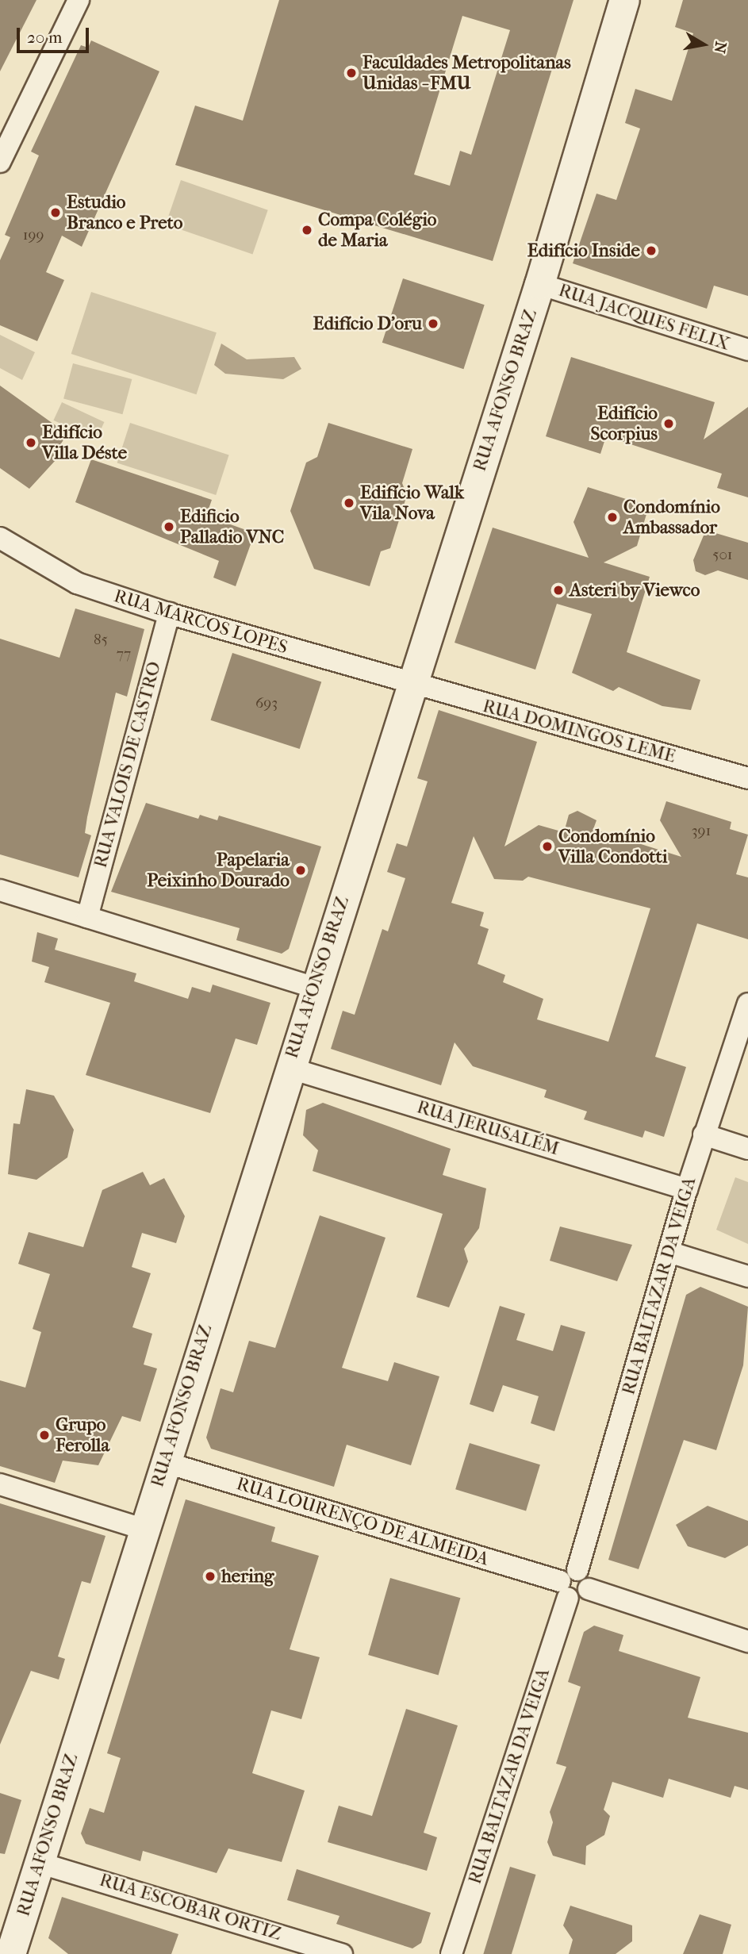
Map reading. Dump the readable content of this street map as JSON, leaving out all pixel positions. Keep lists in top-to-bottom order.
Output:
{
  "streets": {
    "street": [
      "RUA JACQUES FELIX",
      "RUA AFONSO BRAZ",
      "RUA MARCOS LOPES",
      "RUA DOMINGOS LEME",
      "RUA VALOIS DE CASTRO",
      "RUA JERUSALÉM",
      "RUA BALTAZAR DA VEIGA",
      "RUA LOURENÇO DE ALMEIDA",
      "RUA ESCOBAR ORTIZ"
    ]
  },
  "crossings": [
    ["RUA JACQUES FELIX", "RUA AFONSO BRAZ"],
    ["RUA AFONSO BRAZ", "RUA MARCOS LOPES"],
    ["RUA AFONSO BRAZ", "RUA DOMINGOS LEME"],
    ["RUA AFONSO BRAZ", "RUA JERUSALÉM"],
    ["RUA AFONSO BRAZ", "RUA LOURENÇO DE ALMEIDA"],
    ["RUA AFONSO BRAZ", "RUA ESCOBAR ORTIZ"],
    ["RUA MARCOS LOPES", "RUA DOMINGOS LEME"],
    ["RUA MARCOS LOPES", "RUA VALOIS DE CASTRO"],
    ["RUA JERUSALÉM", "RUA BALTAZAR DA VEIGA"],
    ["RUA BALTAZAR DA VEIGA", "RUA LOURENÇO DE ALMEIDA"]
  ],
  "places": [
    "Faculdades Metropolitanas Unidas - FMU",
    "Estudio Branco e Preto",
    "Compa Colégio de Maria",
    "Edifício Inside",
    "Edifício D'oru",
    "Edifício Scorpius",
    "Edifício Villa Déste",
    "Edifício Walk Vila Nova",
    "Condomínio Ambassador",
    "Edificio Palladio VNC",
    "Asteri by Viewco",
    "Condomínio Villa Condotti",
    "Papelaria Peixinho Dourado",
    "Grupo Ferolla",
    "hering"
  ],
  "house_numbers": [
    "199",
    "501",
    "85",
    "77",
    "693",
    "391"
  ],
  "scale_bar": "20 m",
  "north": "right"
}
